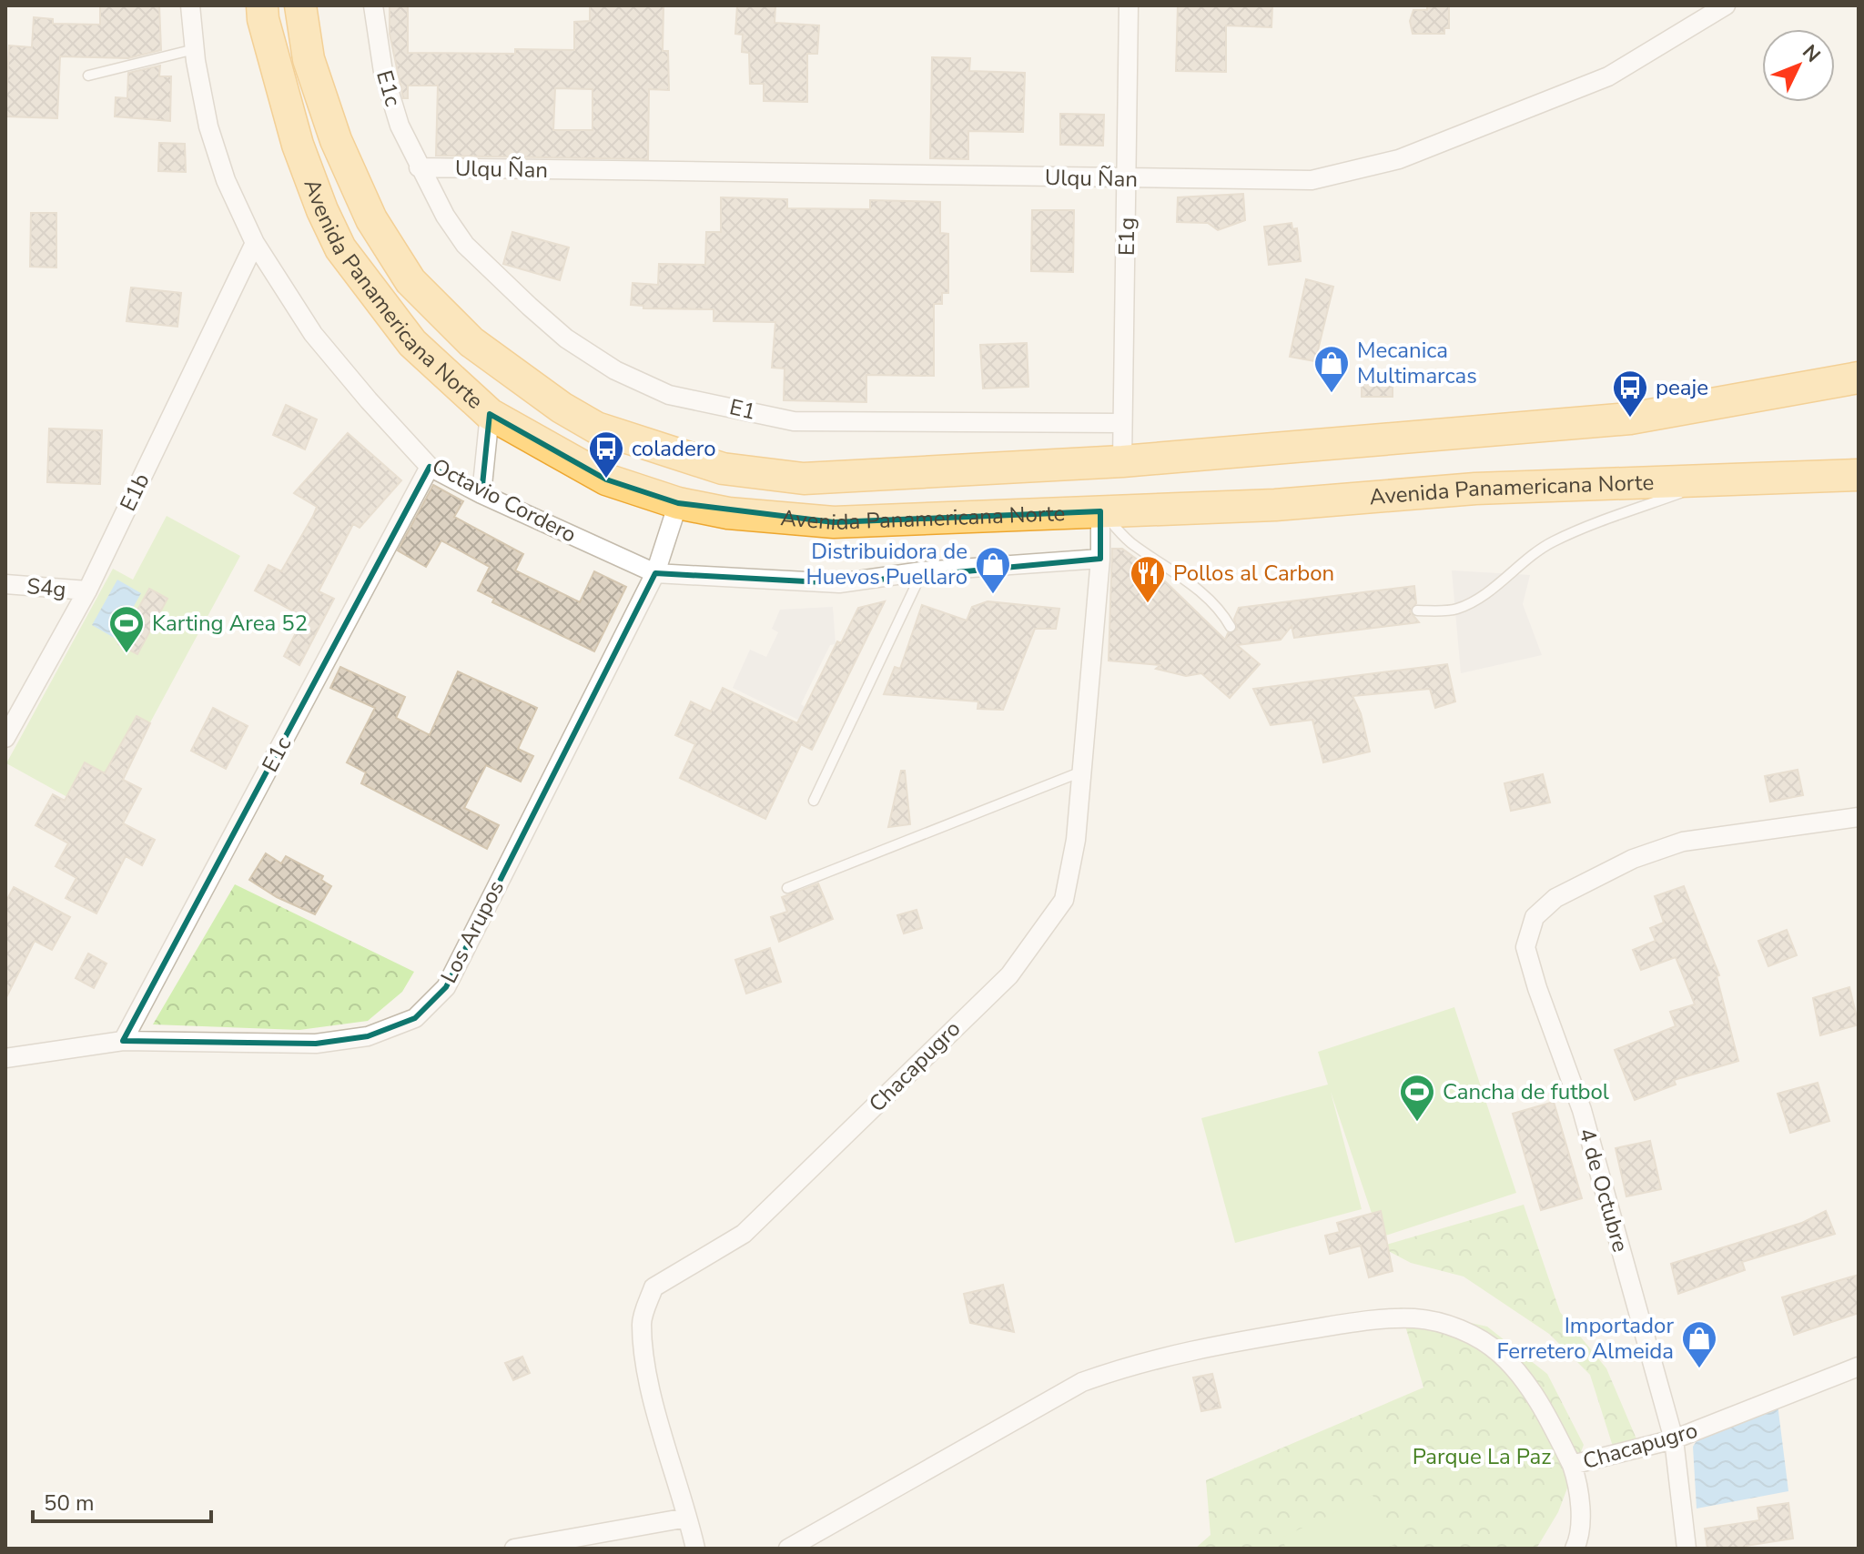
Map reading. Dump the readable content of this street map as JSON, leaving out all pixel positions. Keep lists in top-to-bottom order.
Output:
{
  "streets": {
    "highway": ["Avenida Panamericana Norte"],
    "street": [
      "E1c",
      "Ulqu Ñan",
      "E1g",
      "E1",
      "E1b",
      "Octavio Cordero",
      "S4g",
      "Los Arupos",
      "Chacapugro",
      "4 de Octubre"
    ]
  },
  "crossings": [
    ["E1c", "Ulqu Ñan"],
    ["E1c", "E1"],
    ["E1c", "Octavio Cordero"],
    ["E1c", "Los Arupos"],
    ["Ulqu Ñan", "E1g"],
    ["Ulqu Ñan", "E1"],
    ["E1g", "E1"],
    ["Avenida Panamericana Norte", "Los Arupos"],
    ["Avenida Panamericana Norte", "Chacapugro"],
    ["E1b", "Octavio Cordero"],
    ["E1b", "S4g"],
    ["Octavio Cordero", "Los Arupos"],
    ["Octavio Cordero", "Chacapugro"],
    ["Chacapugro", "4 de Octubre"]
  ],
  "parks": ["Parque La Paz"],
  "places": {
    "shop": ["Mecanica Multimarcas", "Distribuidora de Huevos Puellaro", "Importador Ferretero Almeida"],
    "bus stop": ["peaje", "coladero"],
    "restaurant": ["Pollos al Carbon"],
    "sports": ["Karting Area 52", "Cancha de futbol"]
  },
  "scale_bar": "50 m",
  "north": "top right"
}
